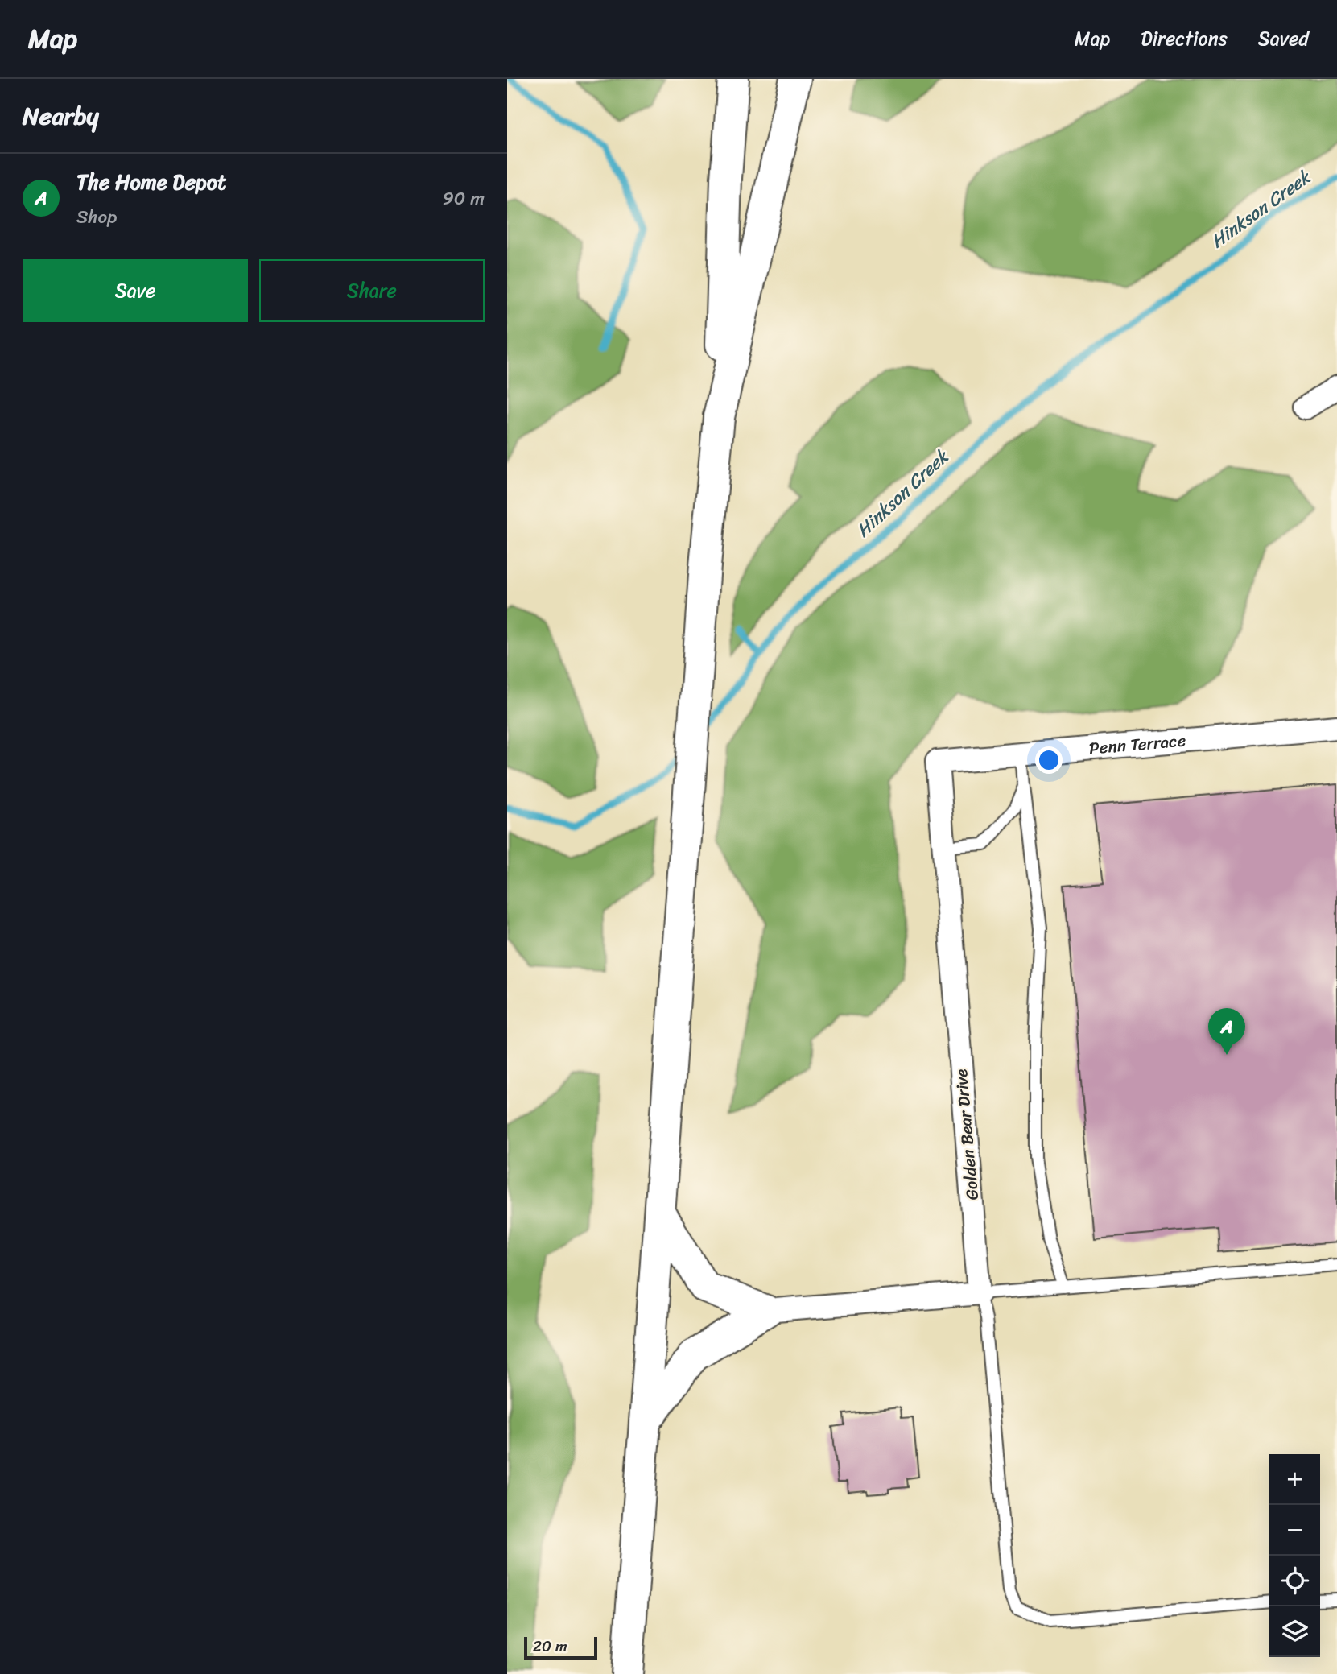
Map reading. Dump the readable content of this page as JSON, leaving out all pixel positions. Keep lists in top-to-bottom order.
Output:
{
  "streets": {
    "street": ["Penn Terrace", "Golden Bear Drive"]
  },
  "crossings": [
    ["Penn Terrace", "Golden Bear Drive"]
  ],
  "water": ["Hinkson Creek"],
  "scale_bar": "20 m",
  "page": {
    "header": "Map",
    "nav": ["Map", "Directions", "Saved"],
    "heading": "Nearby",
    "list": [
      {
        "mark": "A",
        "name": "The Home Depot",
        "note": "Shop",
        "value": "90 m"
      }
    ],
    "buttons": ["Save", "Share"],
    "pins": "A",
    "map_buttons": ["+", "−"],
    "scale": "20 m"
  }
}
